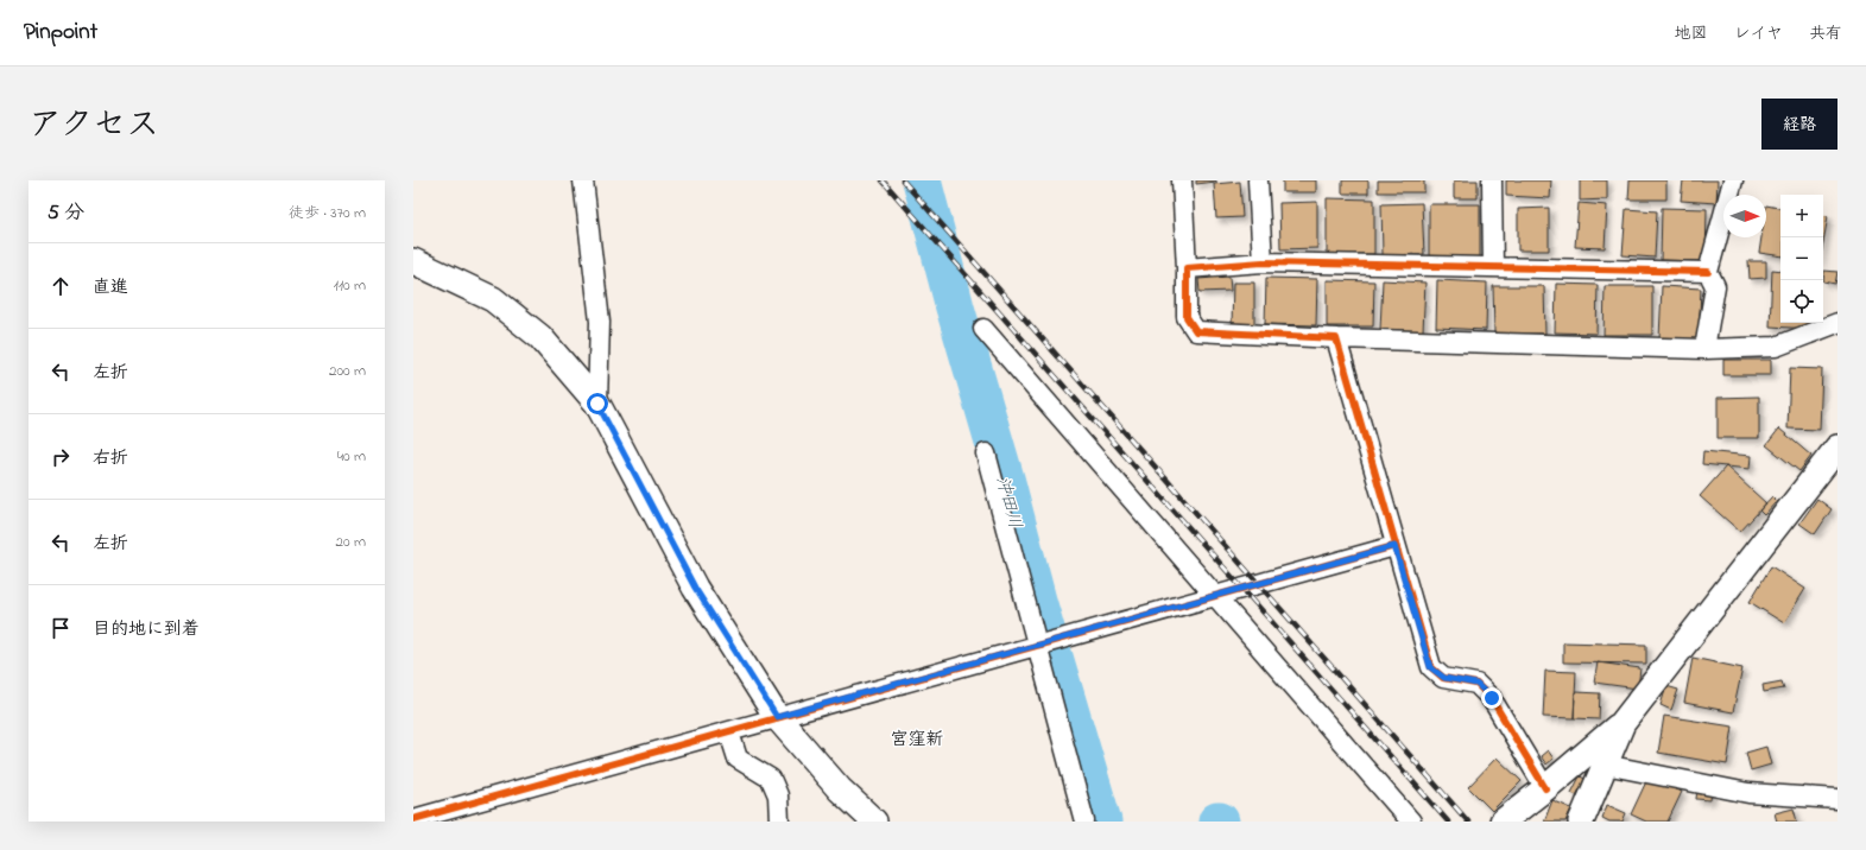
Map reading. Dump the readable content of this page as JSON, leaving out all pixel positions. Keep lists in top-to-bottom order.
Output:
{
  "districts": ["宮窪新"],
  "water": ["沖田川"],
  "north": "right",
  "page": {
    "header": "Pinpoint",
    "nav": ["地図", "レイヤ", "共有"],
    "title": "アクセス",
    "buttons": "経路",
    "heading": ["5 分", "徒歩 · 370 m"],
    "map_buttons": ["+", "−"],
    "list": [
      ["直進", "110 m"],
      ["左折", "200 m"],
      ["右折", "40 m"],
      ["左折", "20 m"],
      "目的地に到着"
    ]
  }
}
